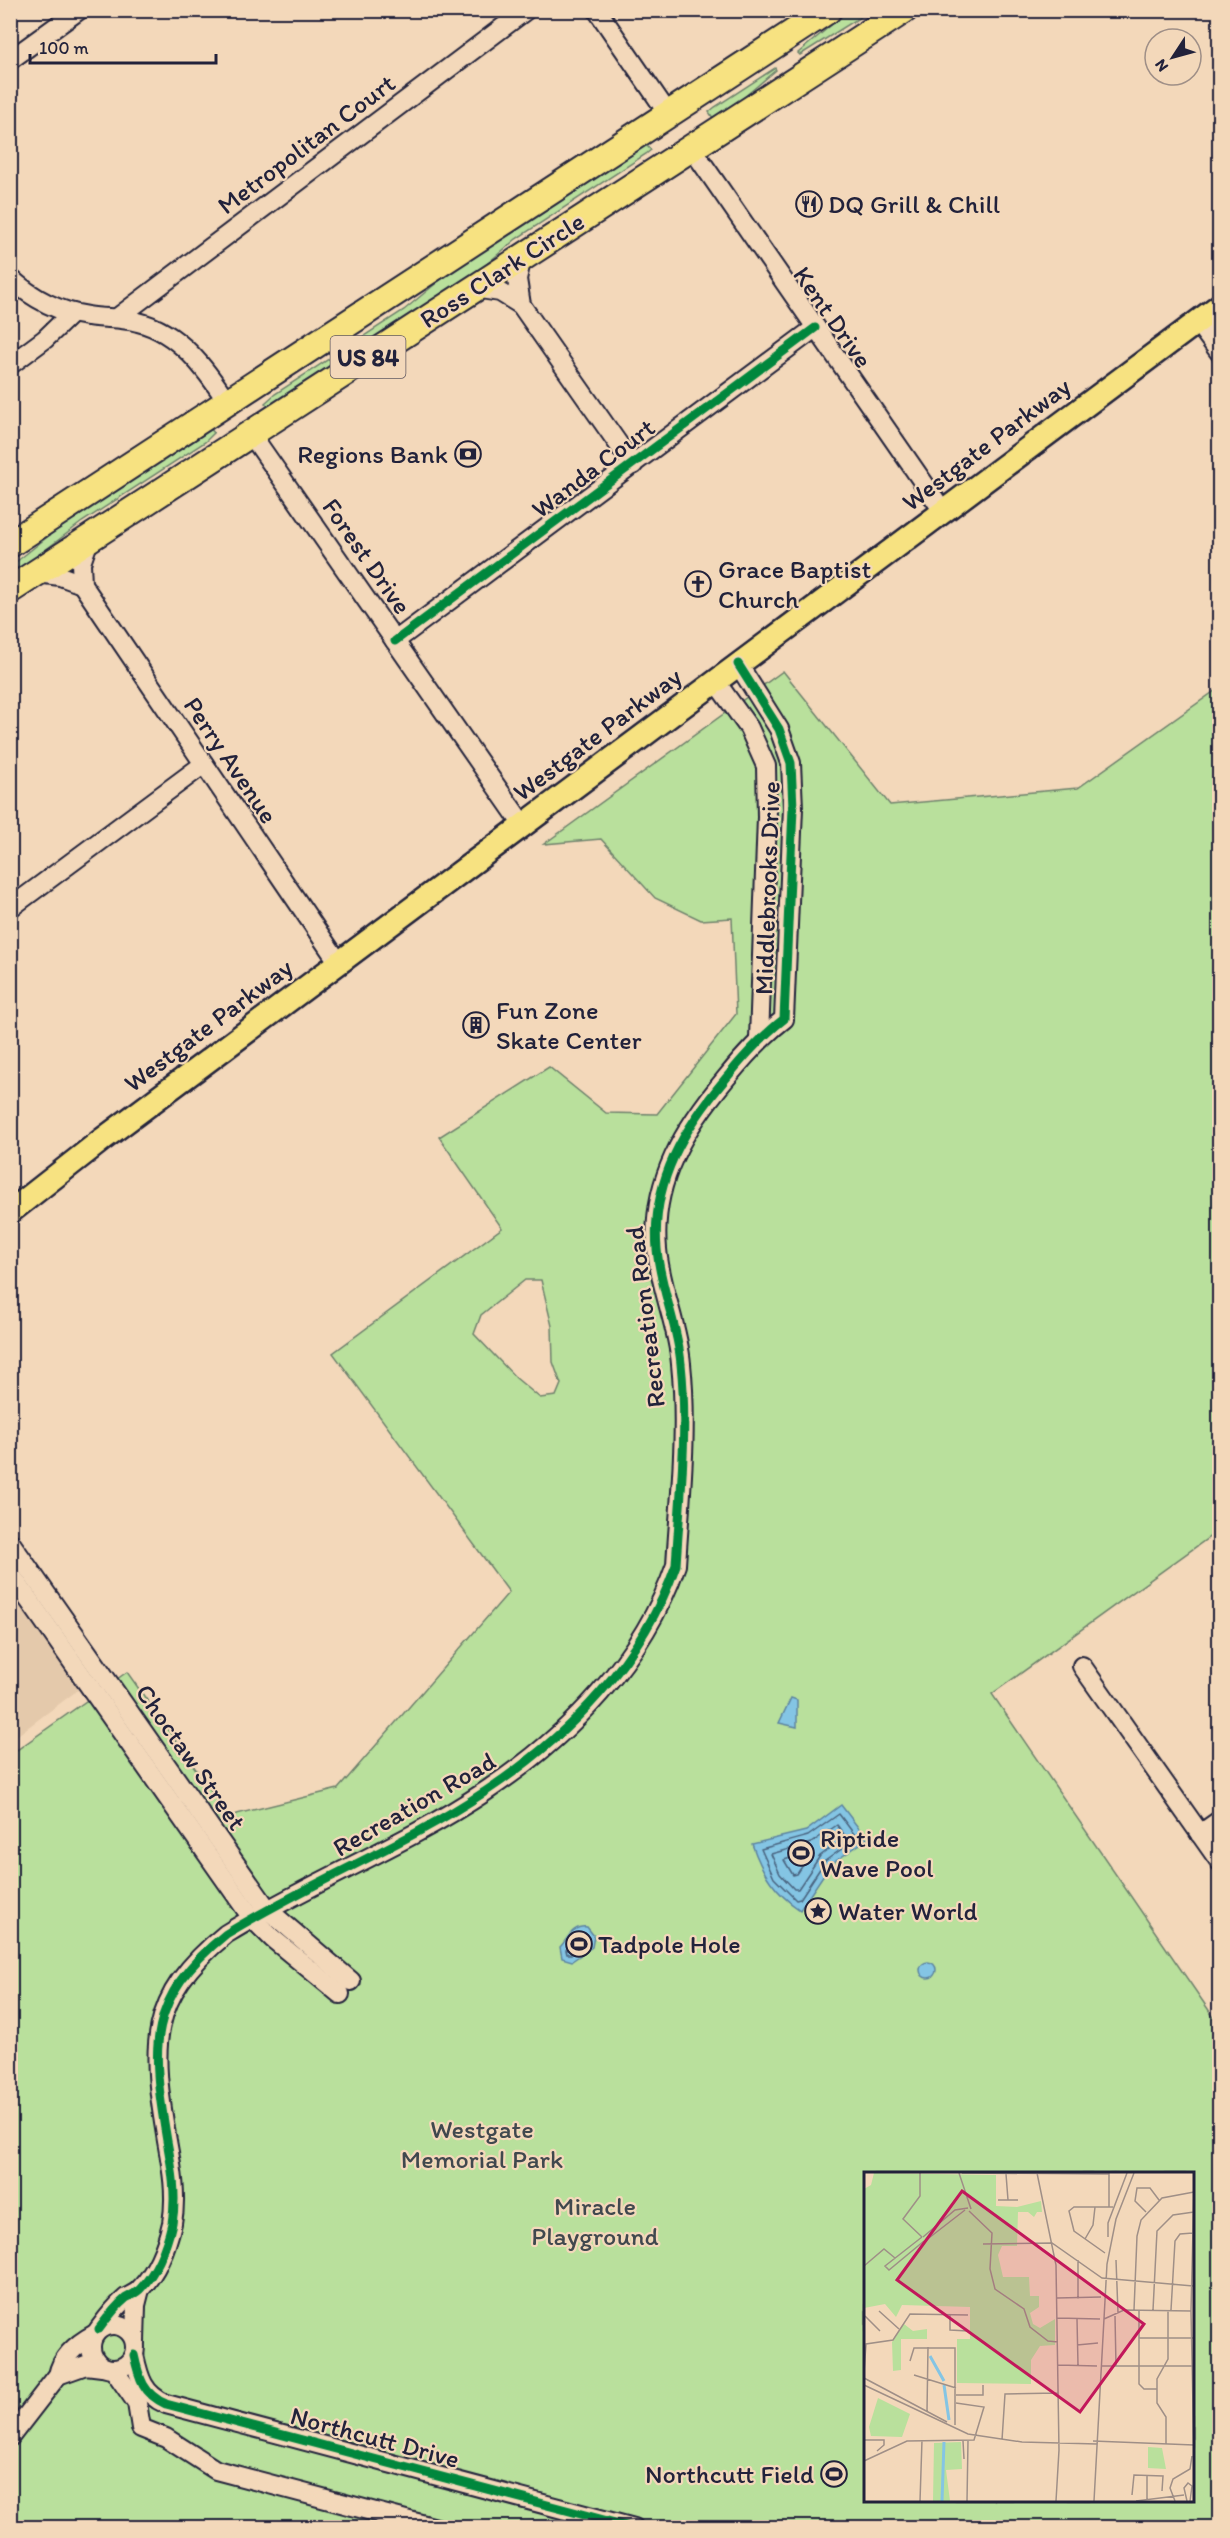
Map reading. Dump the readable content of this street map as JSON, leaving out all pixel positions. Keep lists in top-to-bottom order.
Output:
{
  "streets": {
    "highway": ["Ross Clark Circle", "US 84"],
    "main road": ["Westgate Parkway"],
    "street": [
      "Metropolitan Court",
      "Kent Drive",
      "Wanda Court",
      "Forest Drive",
      "Perry Avenue",
      "Middlebrooks Drive",
      "Recreation Road",
      "Choctaw Street",
      "Northcutt Drive"
    ]
  },
  "crossings": [
    ["Ross Clark Circle", "Kent Drive"],
    ["Ross Clark Circle", "Forest Drive"],
    ["Kent Drive", "Westgate Parkway"],
    ["Kent Drive", "Wanda Court"],
    ["Westgate Parkway", "Forest Drive"],
    ["Westgate Parkway", "Perry Avenue"],
    ["Westgate Parkway", "Middlebrooks Drive"],
    ["Wanda Court", "Forest Drive"],
    ["Middlebrooks Drive", "Recreation Road"],
    ["Recreation Road", "Choctaw Street"],
    ["Recreation Road", "Northcutt Drive"]
  ],
  "parks": ["Westgate Memorial Park", "Miracle Playground"],
  "places": {
    "restaurant": ["DQ Grill & Chill"],
    "bank": ["Regions Bank"],
    "church": ["Grace Baptist Church"],
    "building": ["Fun Zone Skate Center"],
    "sports": ["Riptide Wave Pool", "Tadpole Hole", "Northcutt Field"],
    "place": ["Water World"]
  },
  "scale_bar": "100 m",
  "north": "bottom left"
}
